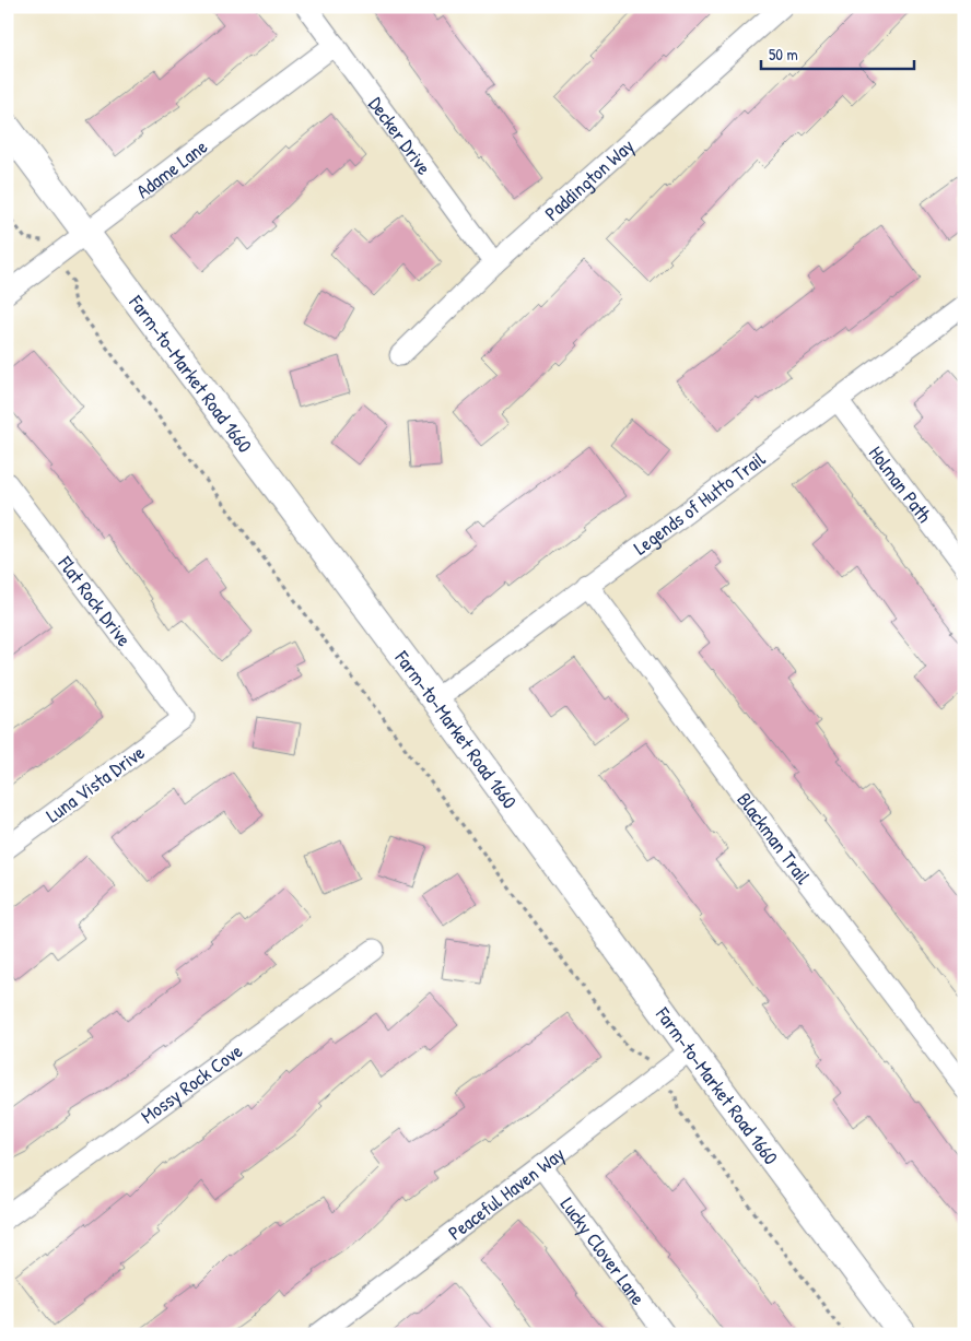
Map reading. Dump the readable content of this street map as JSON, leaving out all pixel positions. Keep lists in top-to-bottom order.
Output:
{
  "streets": {
    "main road": ["Farm-to-Market Road 1660"],
    "street": [
      "Decker Drive",
      "Adame Lane",
      "Paddington Way",
      "Holman Path",
      "Legends of Hutto Trail",
      "Flat Rock Drive",
      "Luna Vista Drive",
      "Blackman Trail",
      "Mossy Rock Cove",
      "Peaceful Haven Way",
      "Lucky Clover Lane"
    ]
  },
  "crossings": [
    ["Decker Drive", "Adame Lane"],
    ["Decker Drive", "Paddington Way"],
    ["Adame Lane", "Farm-to-Market Road 1660"],
    ["Farm-to-Market Road 1660", "Legends of Hutto Trail"],
    ["Farm-to-Market Road 1660", "Peaceful Haven Way"],
    ["Holman Path", "Legends of Hutto Trail"],
    ["Legends of Hutto Trail", "Blackman Trail"],
    ["Flat Rock Drive", "Luna Vista Drive"],
    ["Peaceful Haven Way", "Lucky Clover Lane"]
  ],
  "scale_bar": "50 m"
}
